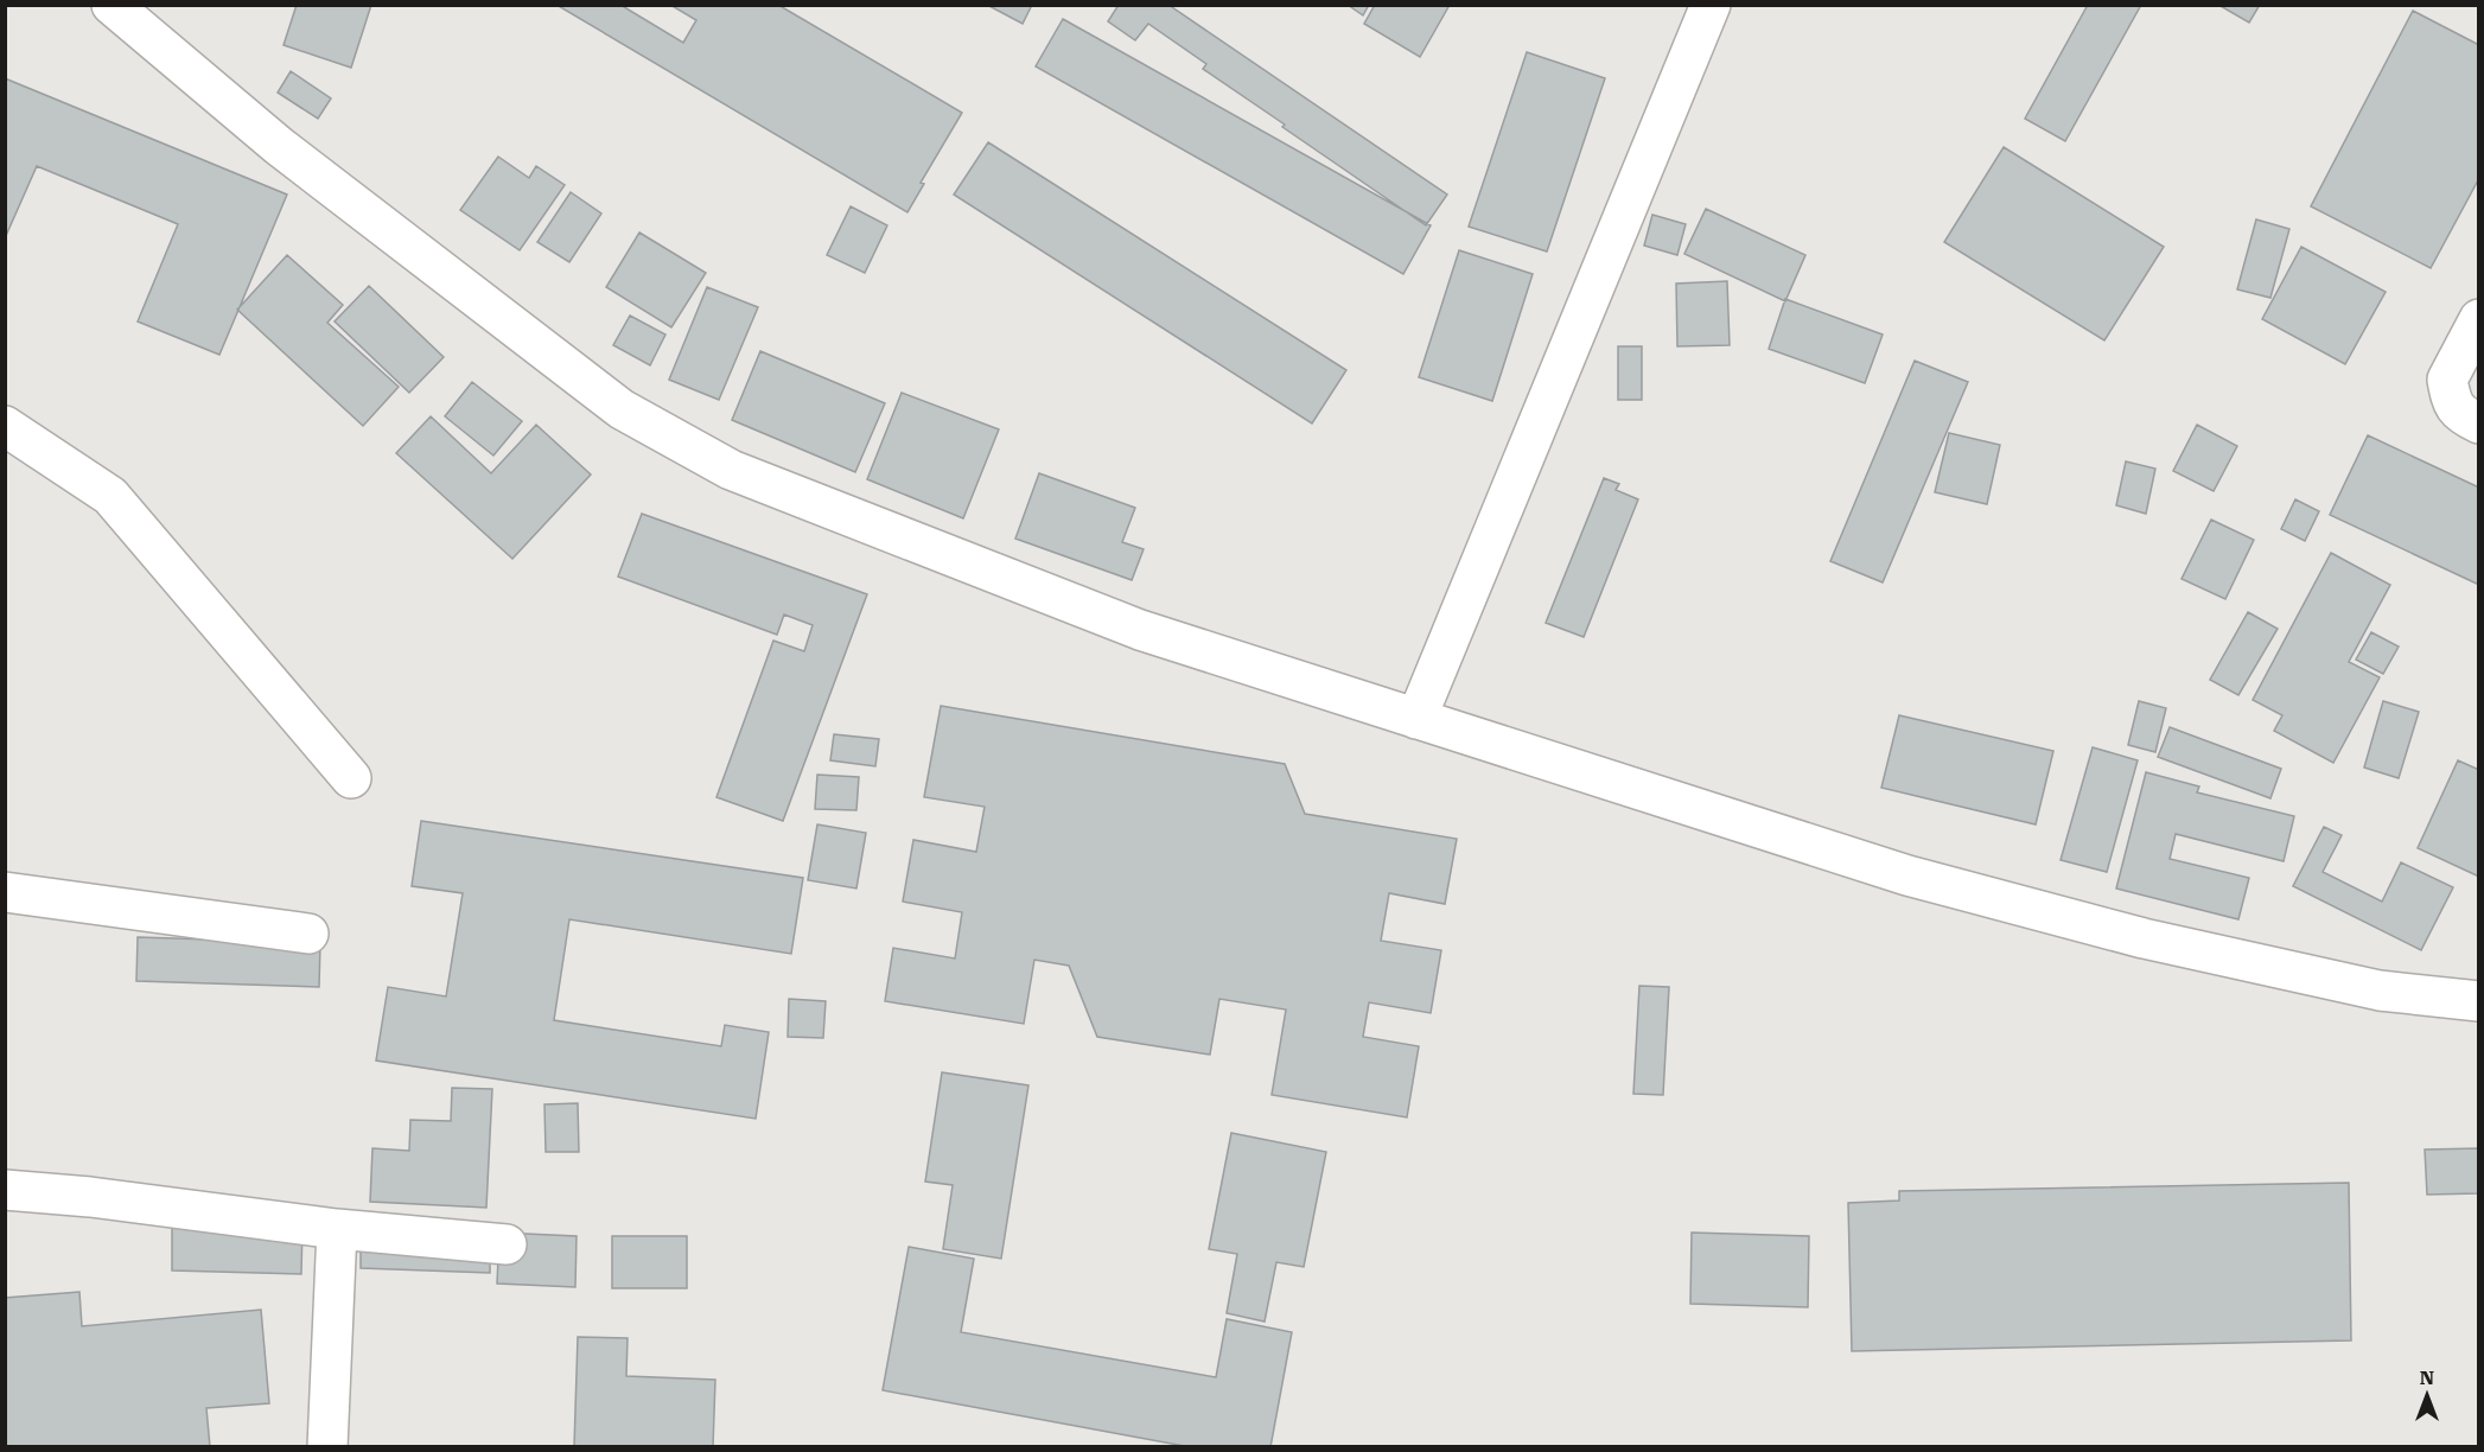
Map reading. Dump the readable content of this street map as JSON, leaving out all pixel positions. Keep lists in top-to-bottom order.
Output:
{
  "north": "top"
}
